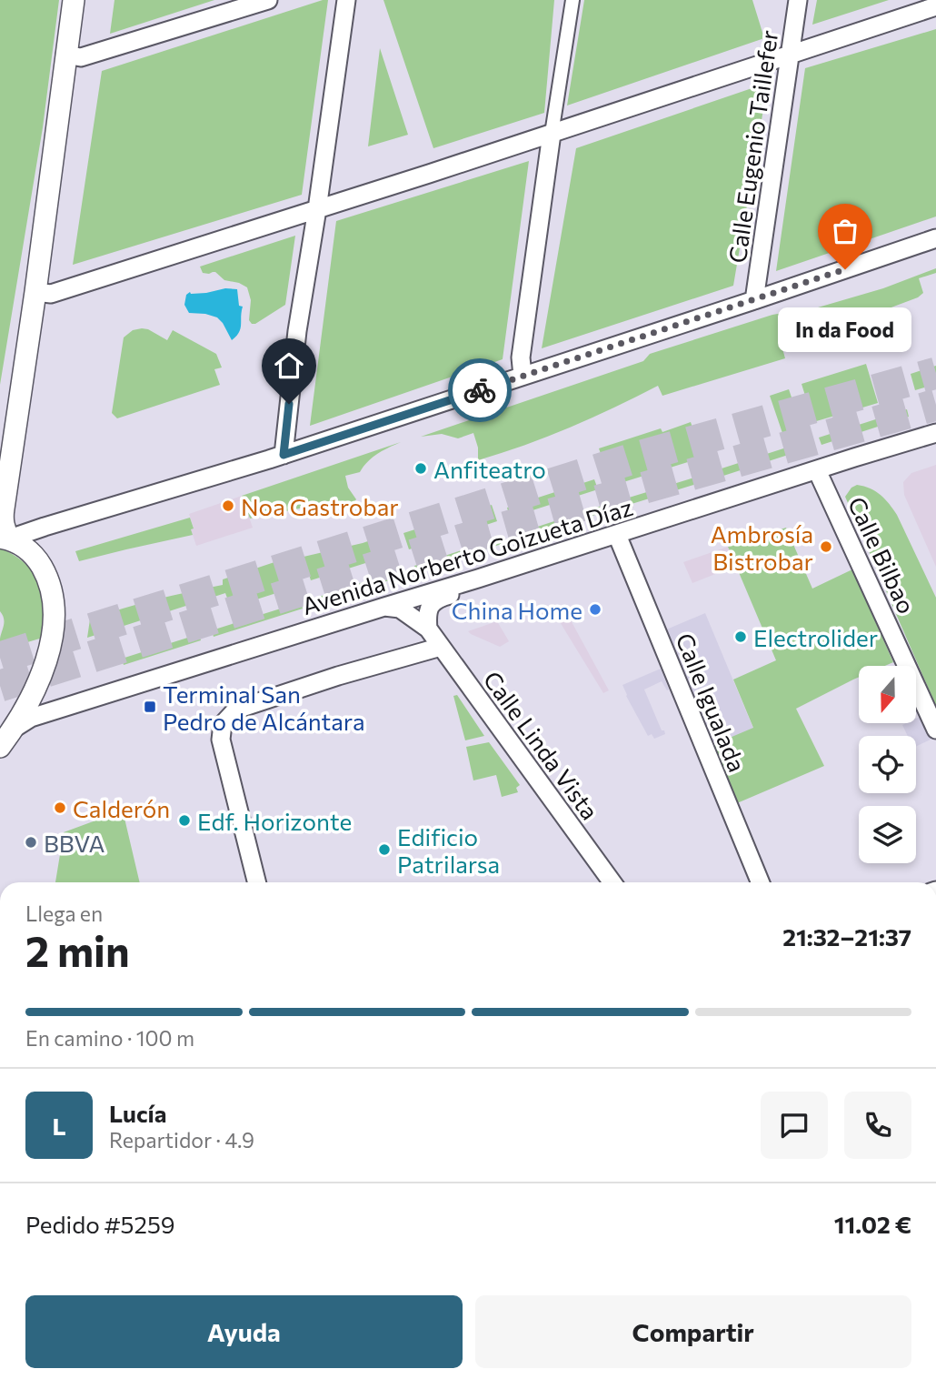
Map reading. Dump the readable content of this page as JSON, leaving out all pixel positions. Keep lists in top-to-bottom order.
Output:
{
  "streets": {
    "street": [
      "Calle Eugenio Taillefer",
      "Calle Bilbao",
      "Avenida Norberto Goizueta Díaz",
      "Calle Igualada",
      "Calle Linda Vista"
    ]
  },
  "crossings": [
    ["Calle Bilbao", "Avenida Norberto Goizueta Díaz"],
    ["Avenida Norberto Goizueta Díaz", "Calle Igualada"],
    ["Avenida Norberto Goizueta Díaz", "Calle Linda Vista"]
  ],
  "places": {
    "other": [
      "In da Food",
      "Anfiteatro",
      "Noa Gastrobar",
      "Ambrosía Bistrobar",
      "China Home",
      "Electrolider",
      "Calderón",
      "Edf. Horizonte",
      "BBVA",
      "Edificio Patrilarsa"
    ],
    "transit": ["Terminal San Pedro de Alcántara"]
  },
  "north": "bottom",
  "page": {
    "bubble": "In da Food",
    "heading": ["2 min", "Llega en", "21:32–21:37"],
    "panel": [
      "Lucía",
      "Repartidor · 4.9",
      "Pedido #5259",
      "11.02 €"
    ],
    "bar": "En camino · 100 m",
    "round": "L",
    "buttons": ["Ayuda", "Compartir"]
  }
}
